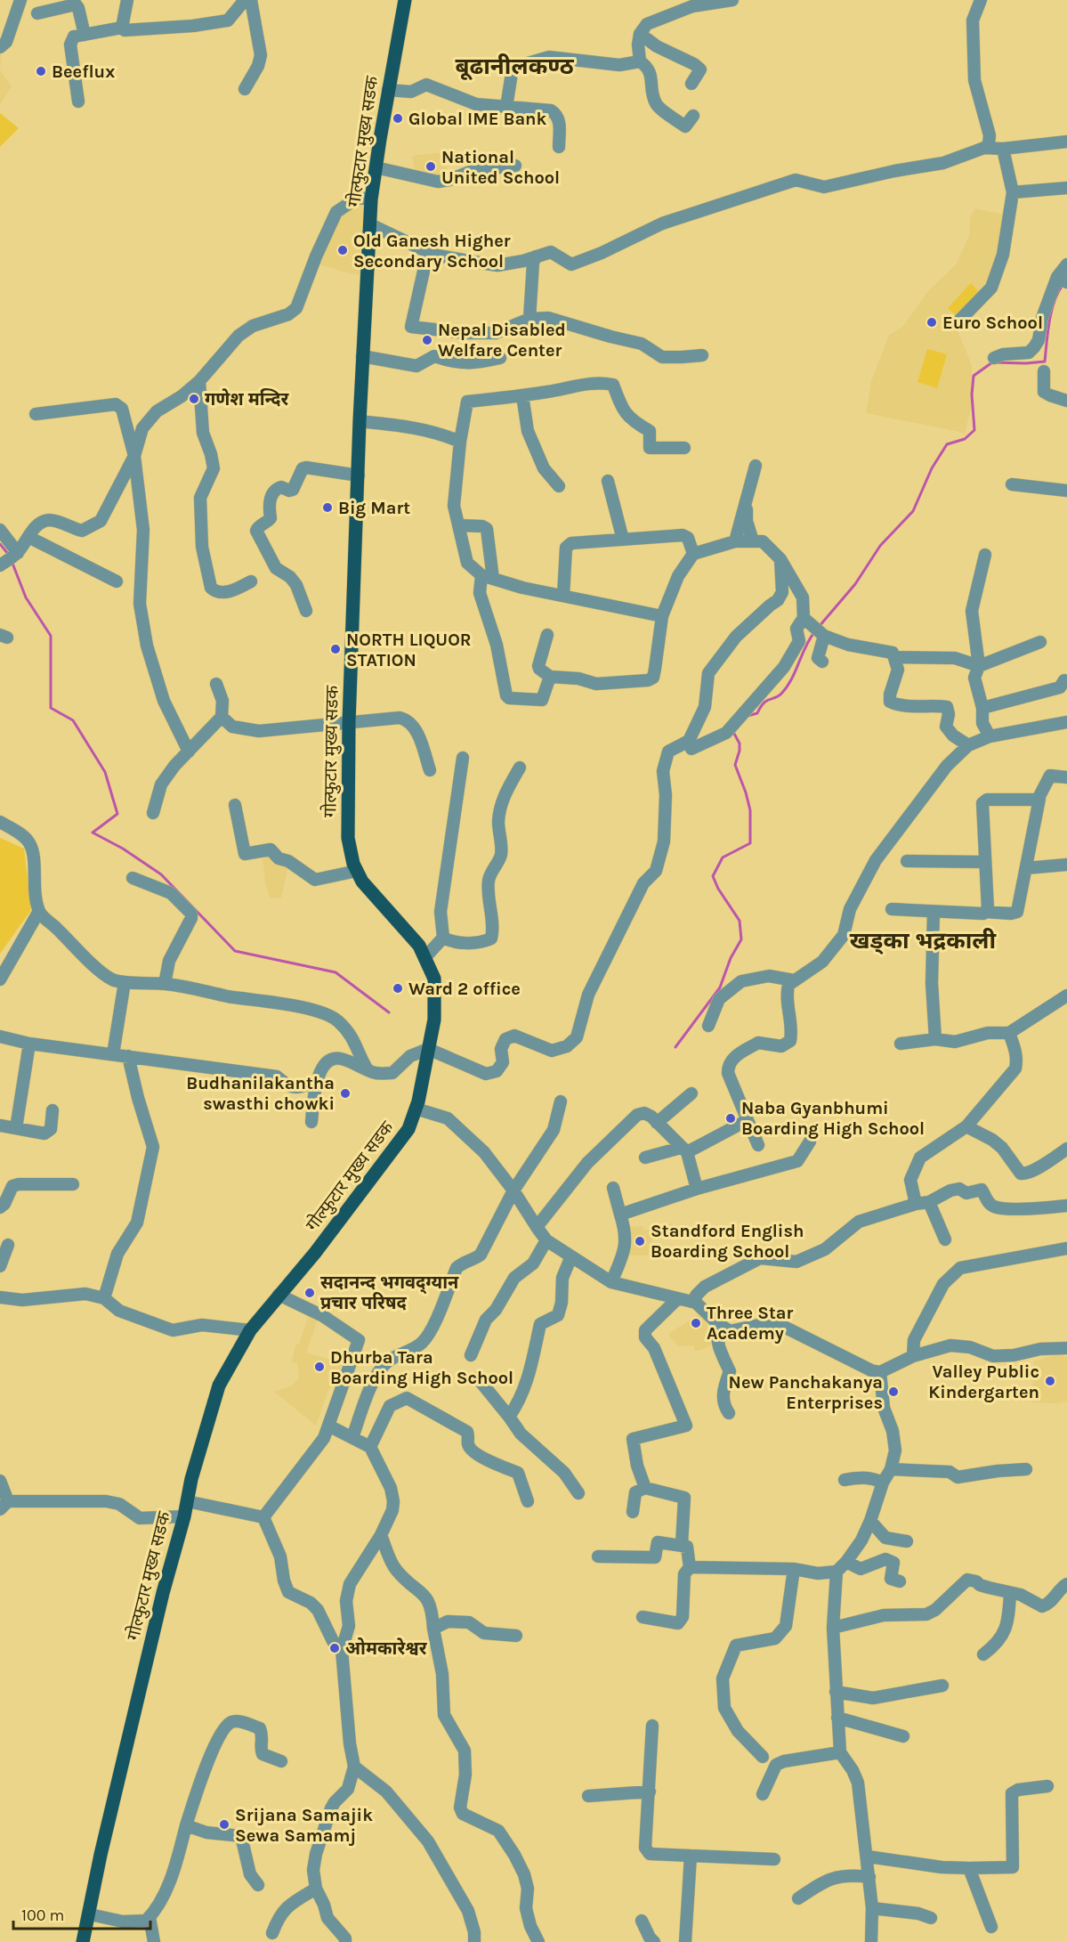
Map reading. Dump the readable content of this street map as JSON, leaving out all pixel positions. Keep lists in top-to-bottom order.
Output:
{
  "streets": {
    "main road": ["गोल्फुटार मुख्य सडक"]
  },
  "districts": ["बूढानीलकण्ठ", "खड्का भद्रकाली"],
  "places": [
    "Beeflux",
    "Global IME Bank",
    "National United School",
    "Old Ganesh Higher Secondary School",
    "Euro School",
    "Nepal Disabled Welfare Center",
    "गणेश मन्दिर",
    "Big Mart",
    "NORTH LIQUOR STATION",
    "Ward 2 office",
    "Budhanilakantha swasthi chowki",
    "Naba Gyanbhumi Boarding High School",
    "Standford English Boarding School",
    "सदानन्द भगवद्ग्यान प्रचार परिषद",
    "Three Star Academy",
    "Dhurba Tara Boarding High School",
    "Valley Public Kindergarten",
    "New Panchakanya Enterprises",
    "ओमकारेश्वर",
    "Srijana Samajik Sewa Samamj"
  ],
  "scale_bar": "100 m"
}
